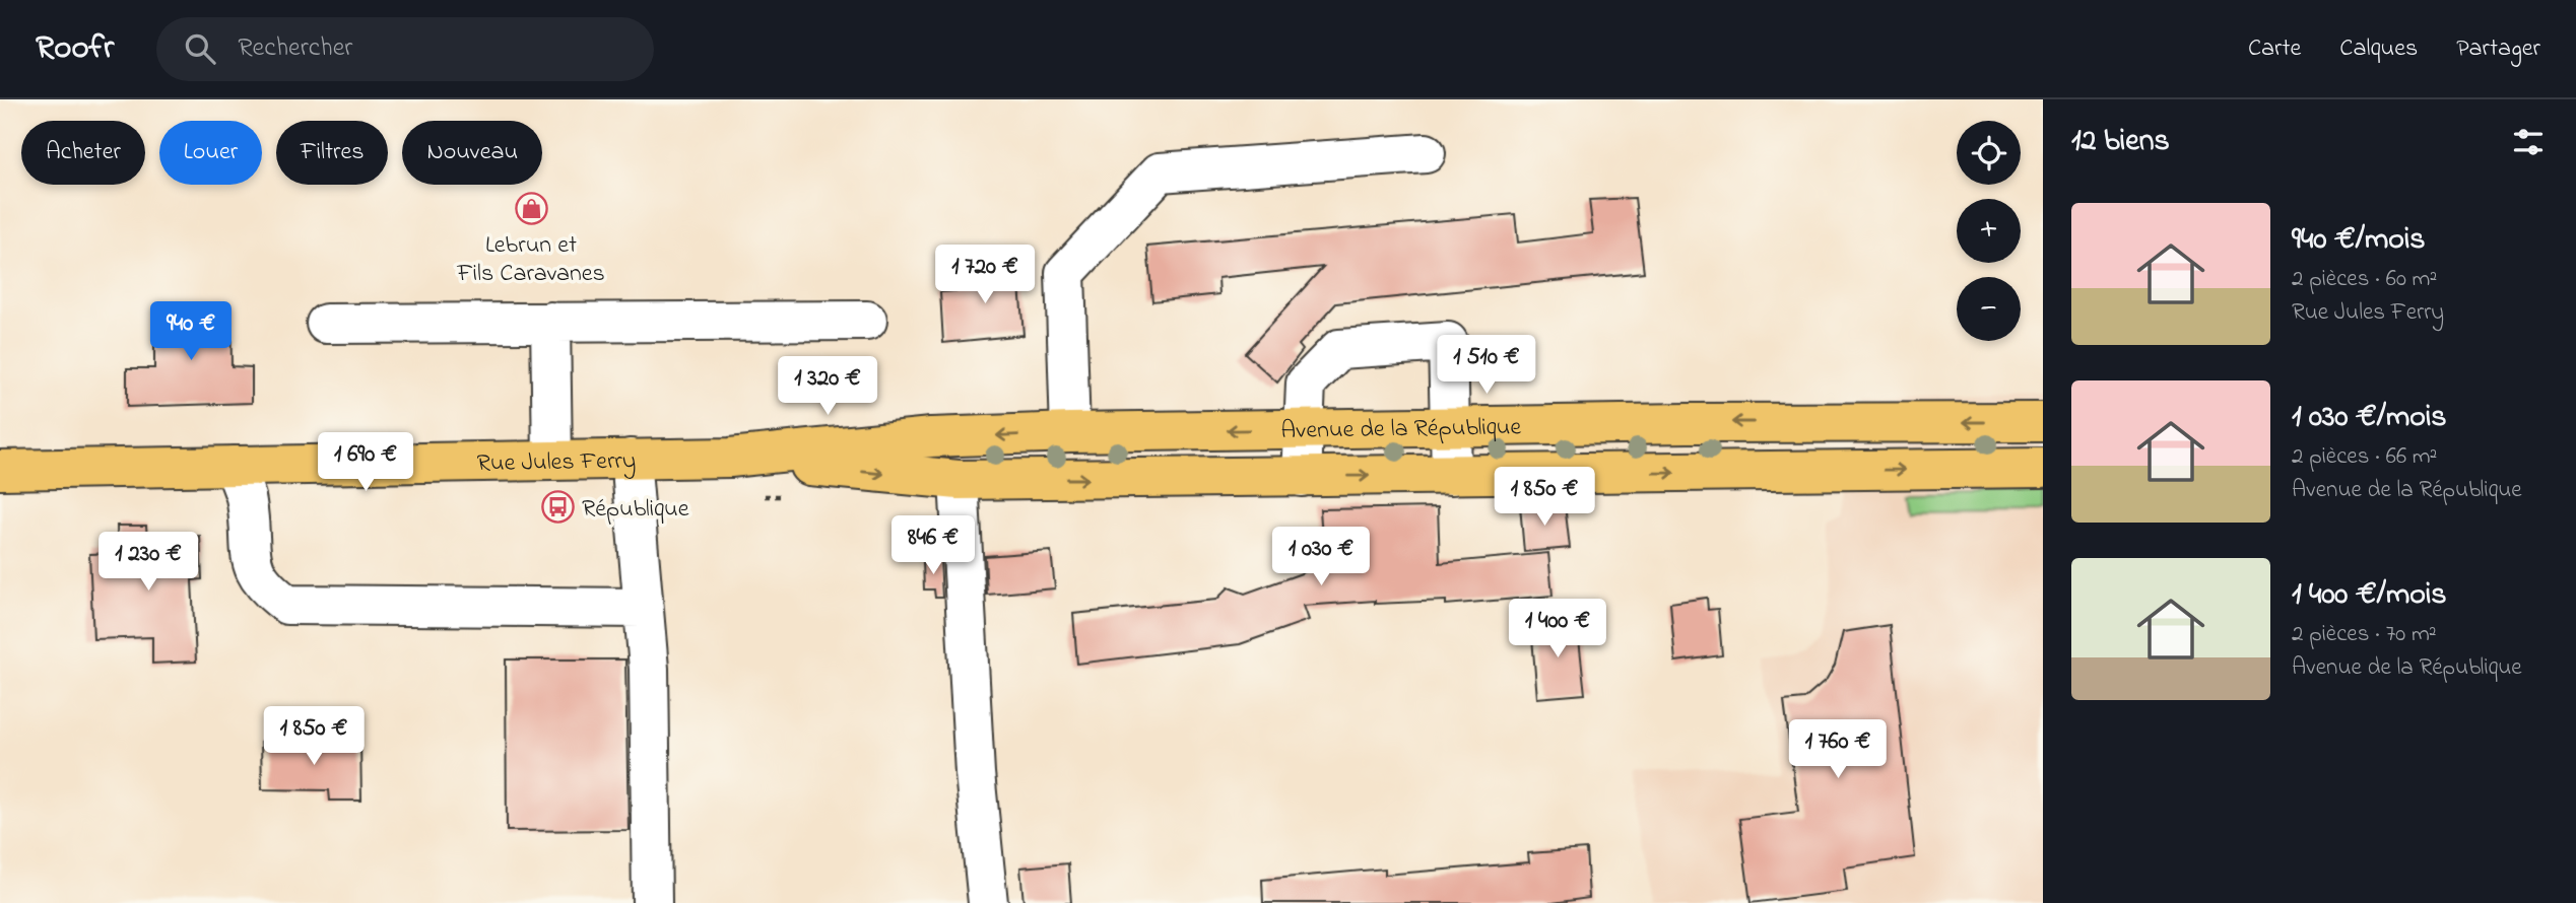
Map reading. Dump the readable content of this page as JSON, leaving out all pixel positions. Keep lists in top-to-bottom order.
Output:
{
  "streets": {
    "main road": ["Avenue de la République", "Rue Jules Ferry"]
  },
  "crossings": [
    ["Avenue de la République", "Rue Jules Ferry"]
  ],
  "places": {
    "shop": ["Lebrun et Fils Caravanes"],
    "bus stop": ["République"]
  },
  "page": {
    "header": "Roofr",
    "search": "Rechercher",
    "nav": ["Carte", "Calques", "Partager"],
    "heading": "12 biens",
    "map_buttons": ["+", "−"],
    "chip": [
      "Acheter",
      "Louer",
      "Filtres",
      "Nouveau"
    ],
    "list": [
      {
        "name": "940 €/mois",
        "note": "2 pièces · 60 m² · Rue Jules Ferry"
      },
      {
        "name": "1 030 €/mois",
        "note": "2 pièces · 66 m² · Avenue de la République"
      },
      {
        "name": "1 400 €/mois",
        "note": "2 pièces · 70 m² · Avenue de la République"
      }
    ],
    "price": [
      "1 720 €",
      "940 €",
      "1 510 €",
      "1 320 €",
      "1 690 €",
      "1 850 €",
      "846 €",
      "1 030 €",
      "1 230 €",
      "1 400 €",
      "1 850 €",
      "1 760 €"
    ]
  }
}
